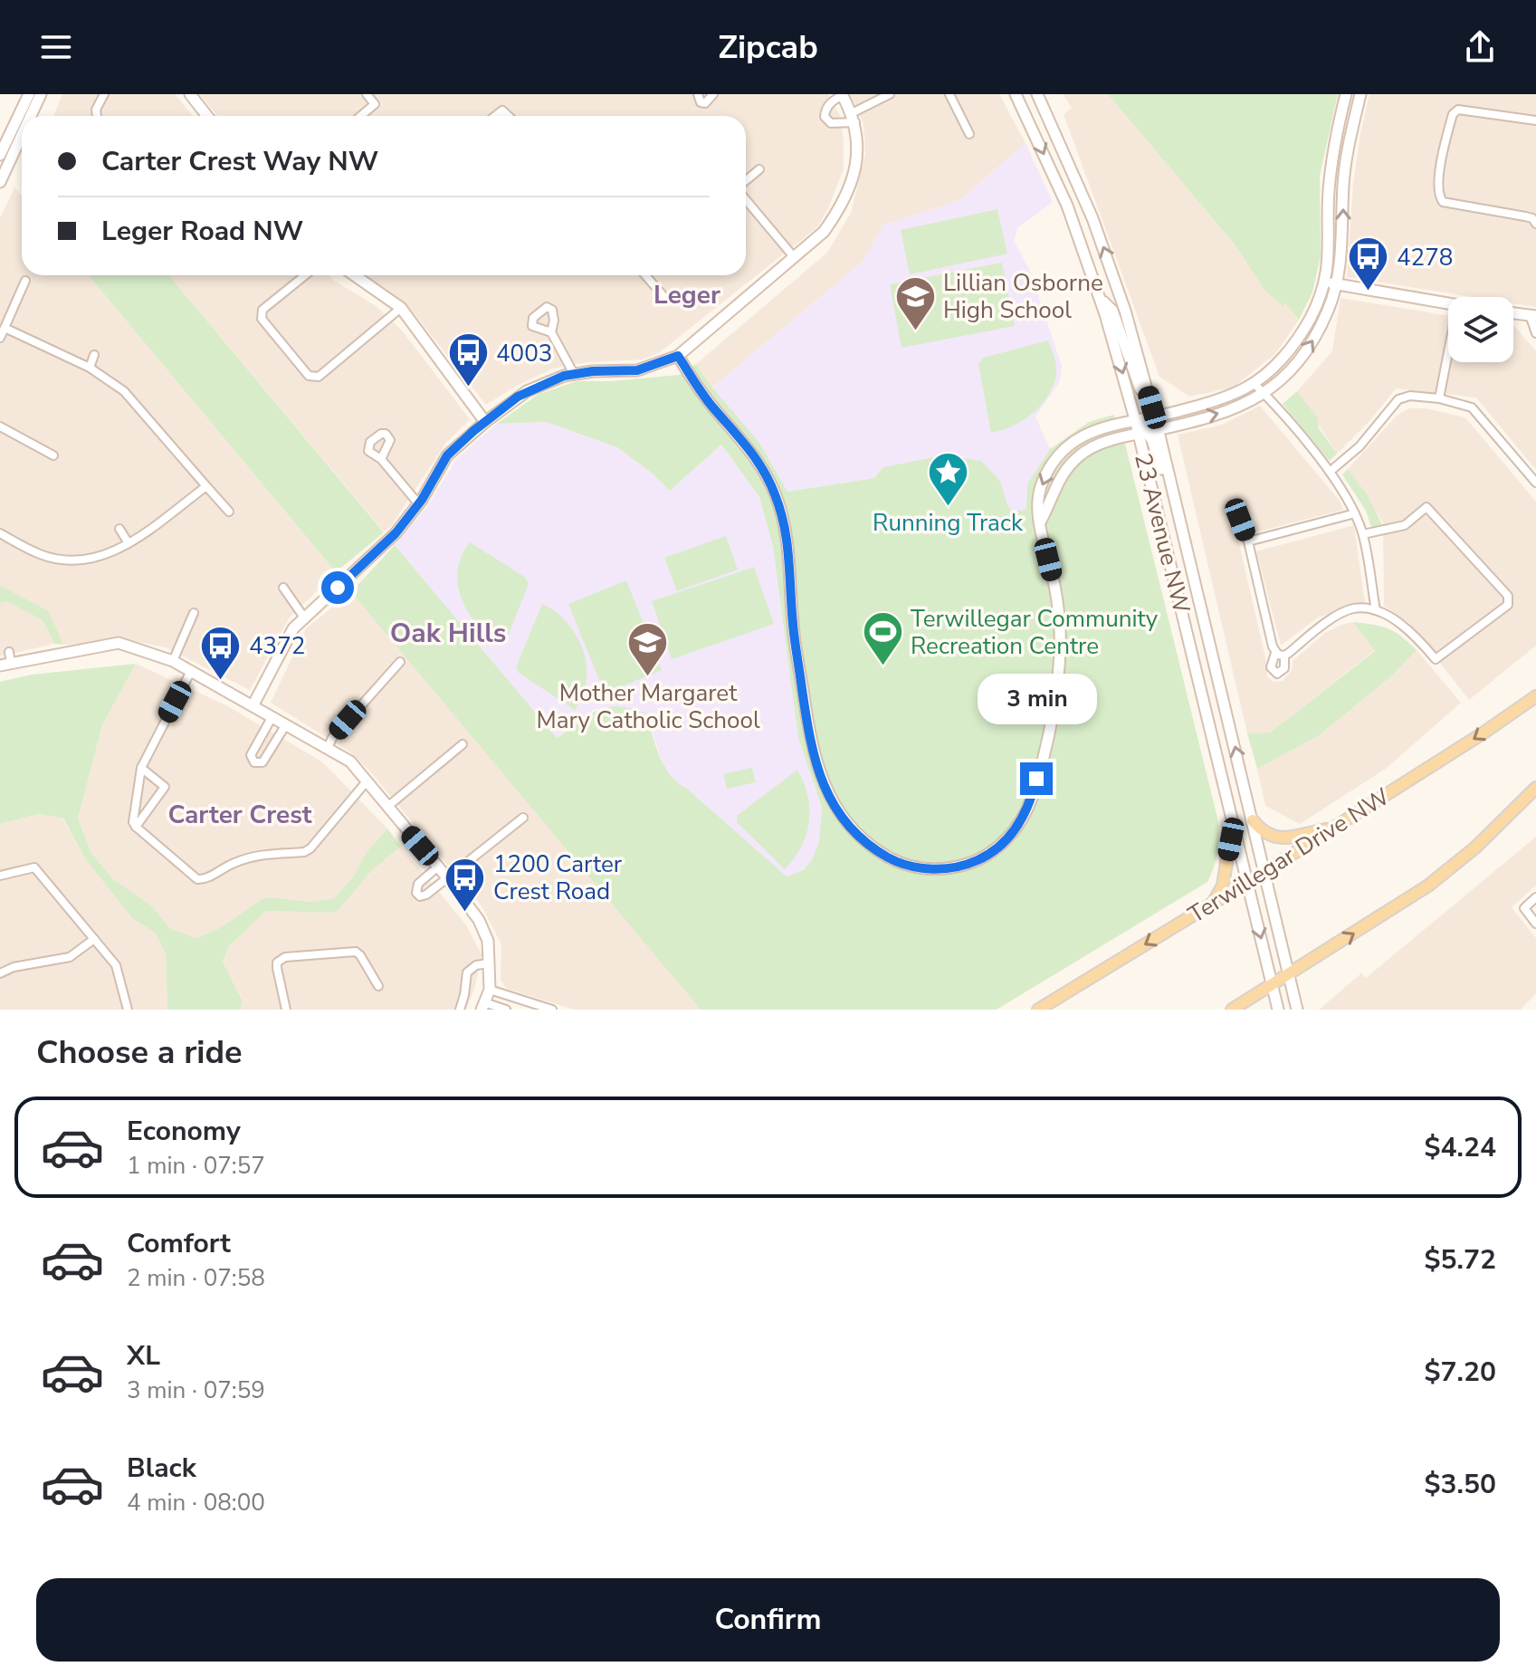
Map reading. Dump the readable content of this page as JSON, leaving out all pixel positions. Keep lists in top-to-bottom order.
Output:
{
  "streets": {
    "main road": ["Terwillegar Drive NW"],
    "street": ["23 Avenue NW"]
  },
  "crossings": [
    ["23 Avenue NW", "Terwillegar Drive NW"]
  ],
  "one_way": ["Terwillegar Drive NW"],
  "districts": ["Leger", "Oak Hills", "Carter Crest"],
  "places": {
    "bus stop": [
      "4278",
      "4003",
      "4372",
      "1200 Carter Crest Road"
    ],
    "school or university": ["Lillian Osborne High School", "Mother Margaret Mary Catholic School"],
    "place": ["Running Track"],
    "sports": ["Terwillegar Community Recreation Centre"]
  },
  "page": {
    "header": "Zipcab",
    "banner": ["Carter Crest Way NW", "Leger Road NW"],
    "bubble": "3 min",
    "heading": "Choose a ride",
    "list": [
      {
        "name": "Economy",
        "note": "1 min · 07:57",
        "value": "$4.24"
      },
      {
        "name": "Comfort",
        "note": "2 min · 07:58",
        "value": "$5.72"
      },
      {
        "name": "XL",
        "note": "3 min · 07:59",
        "value": "$7.20"
      },
      {
        "name": "Black",
        "note": "4 min · 08:00",
        "value": "$3.50"
      }
    ],
    "buttons": "Confirm"
  }
}
